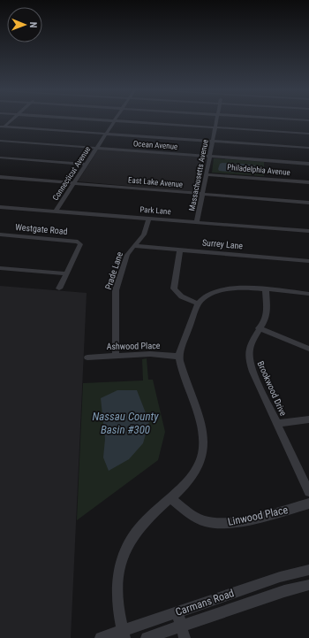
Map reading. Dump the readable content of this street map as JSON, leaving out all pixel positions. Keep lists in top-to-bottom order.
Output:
{
  "streets": {
    "street": [
      "Ocean Avenue",
      "Philadelphia Avenue",
      "Connecticut Avenue",
      "Massachusetts Avenue",
      "East Lake Avenue",
      "Park Lane",
      "Westgate Road",
      "Surrey Lane",
      "Prade Lane",
      "Ashwood Place",
      "Brookwood Drive",
      "Linwood Place",
      "Carmans Road"
    ]
  },
  "crossings": [
    ["Ocean Avenue", "Connecticut Avenue"],
    ["Ocean Avenue", "Massachusetts Avenue"],
    ["Philadelphia Avenue", "Massachusetts Avenue"],
    ["Connecticut Avenue", "East Lake Avenue"],
    ["Connecticut Avenue", "Park Lane"],
    ["Massachusetts Avenue", "East Lake Avenue"],
    ["Massachusetts Avenue", "Park Lane"],
    ["Park Lane", "Prade Lane"],
    ["Surrey Lane", "Prade Lane"],
    ["Prade Lane", "Ashwood Place"]
  ],
  "water": ["Nassau County Basin #300"],
  "north": "right"
}
